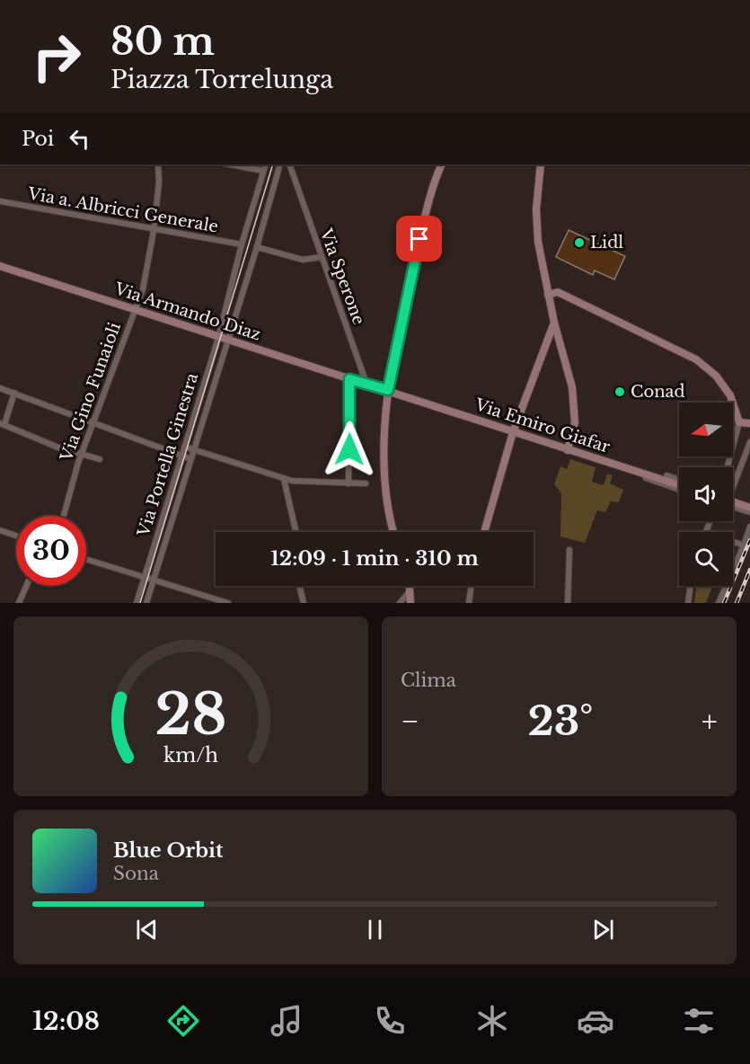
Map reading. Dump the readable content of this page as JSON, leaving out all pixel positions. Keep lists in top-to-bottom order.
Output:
{
  "streets": {
    "street": [
      "Via a. Albricci Generale",
      "Via Sperone",
      "Via Armando Diaz",
      "Via Gino Funaioli",
      "Via Emiro Giafar",
      "Via Portella Ginestra"
    ]
  },
  "crossings": [
    ["Via a. Albricci Generale", "Via Gino Funaioli"],
    ["Via Sperone", "Via Armando Diaz"],
    ["Via Sperone", "Via Emiro Giafar"],
    ["Via Armando Diaz", "Via Gino Funaioli"],
    ["Via Armando Diaz", "Via Emiro Giafar"],
    ["Via Armando Diaz", "Via Portella Ginestra"]
  ],
  "places": ["Lidl", "Conad"],
  "north": "left",
  "page": {
    "turn": ["80 m", "Piazza Torrelunga"],
    "then": "Poi",
    "limit": "30",
    "trip": "12:09 · 1 min · 310 m",
    "tile": "Clima",
    "heat": ["−", "23°", "+"],
    "song": ["Blue Orbit", "Sona"],
    "tabs": "12:08",
    "gauge": ["28", "km/h"]
  }
}
